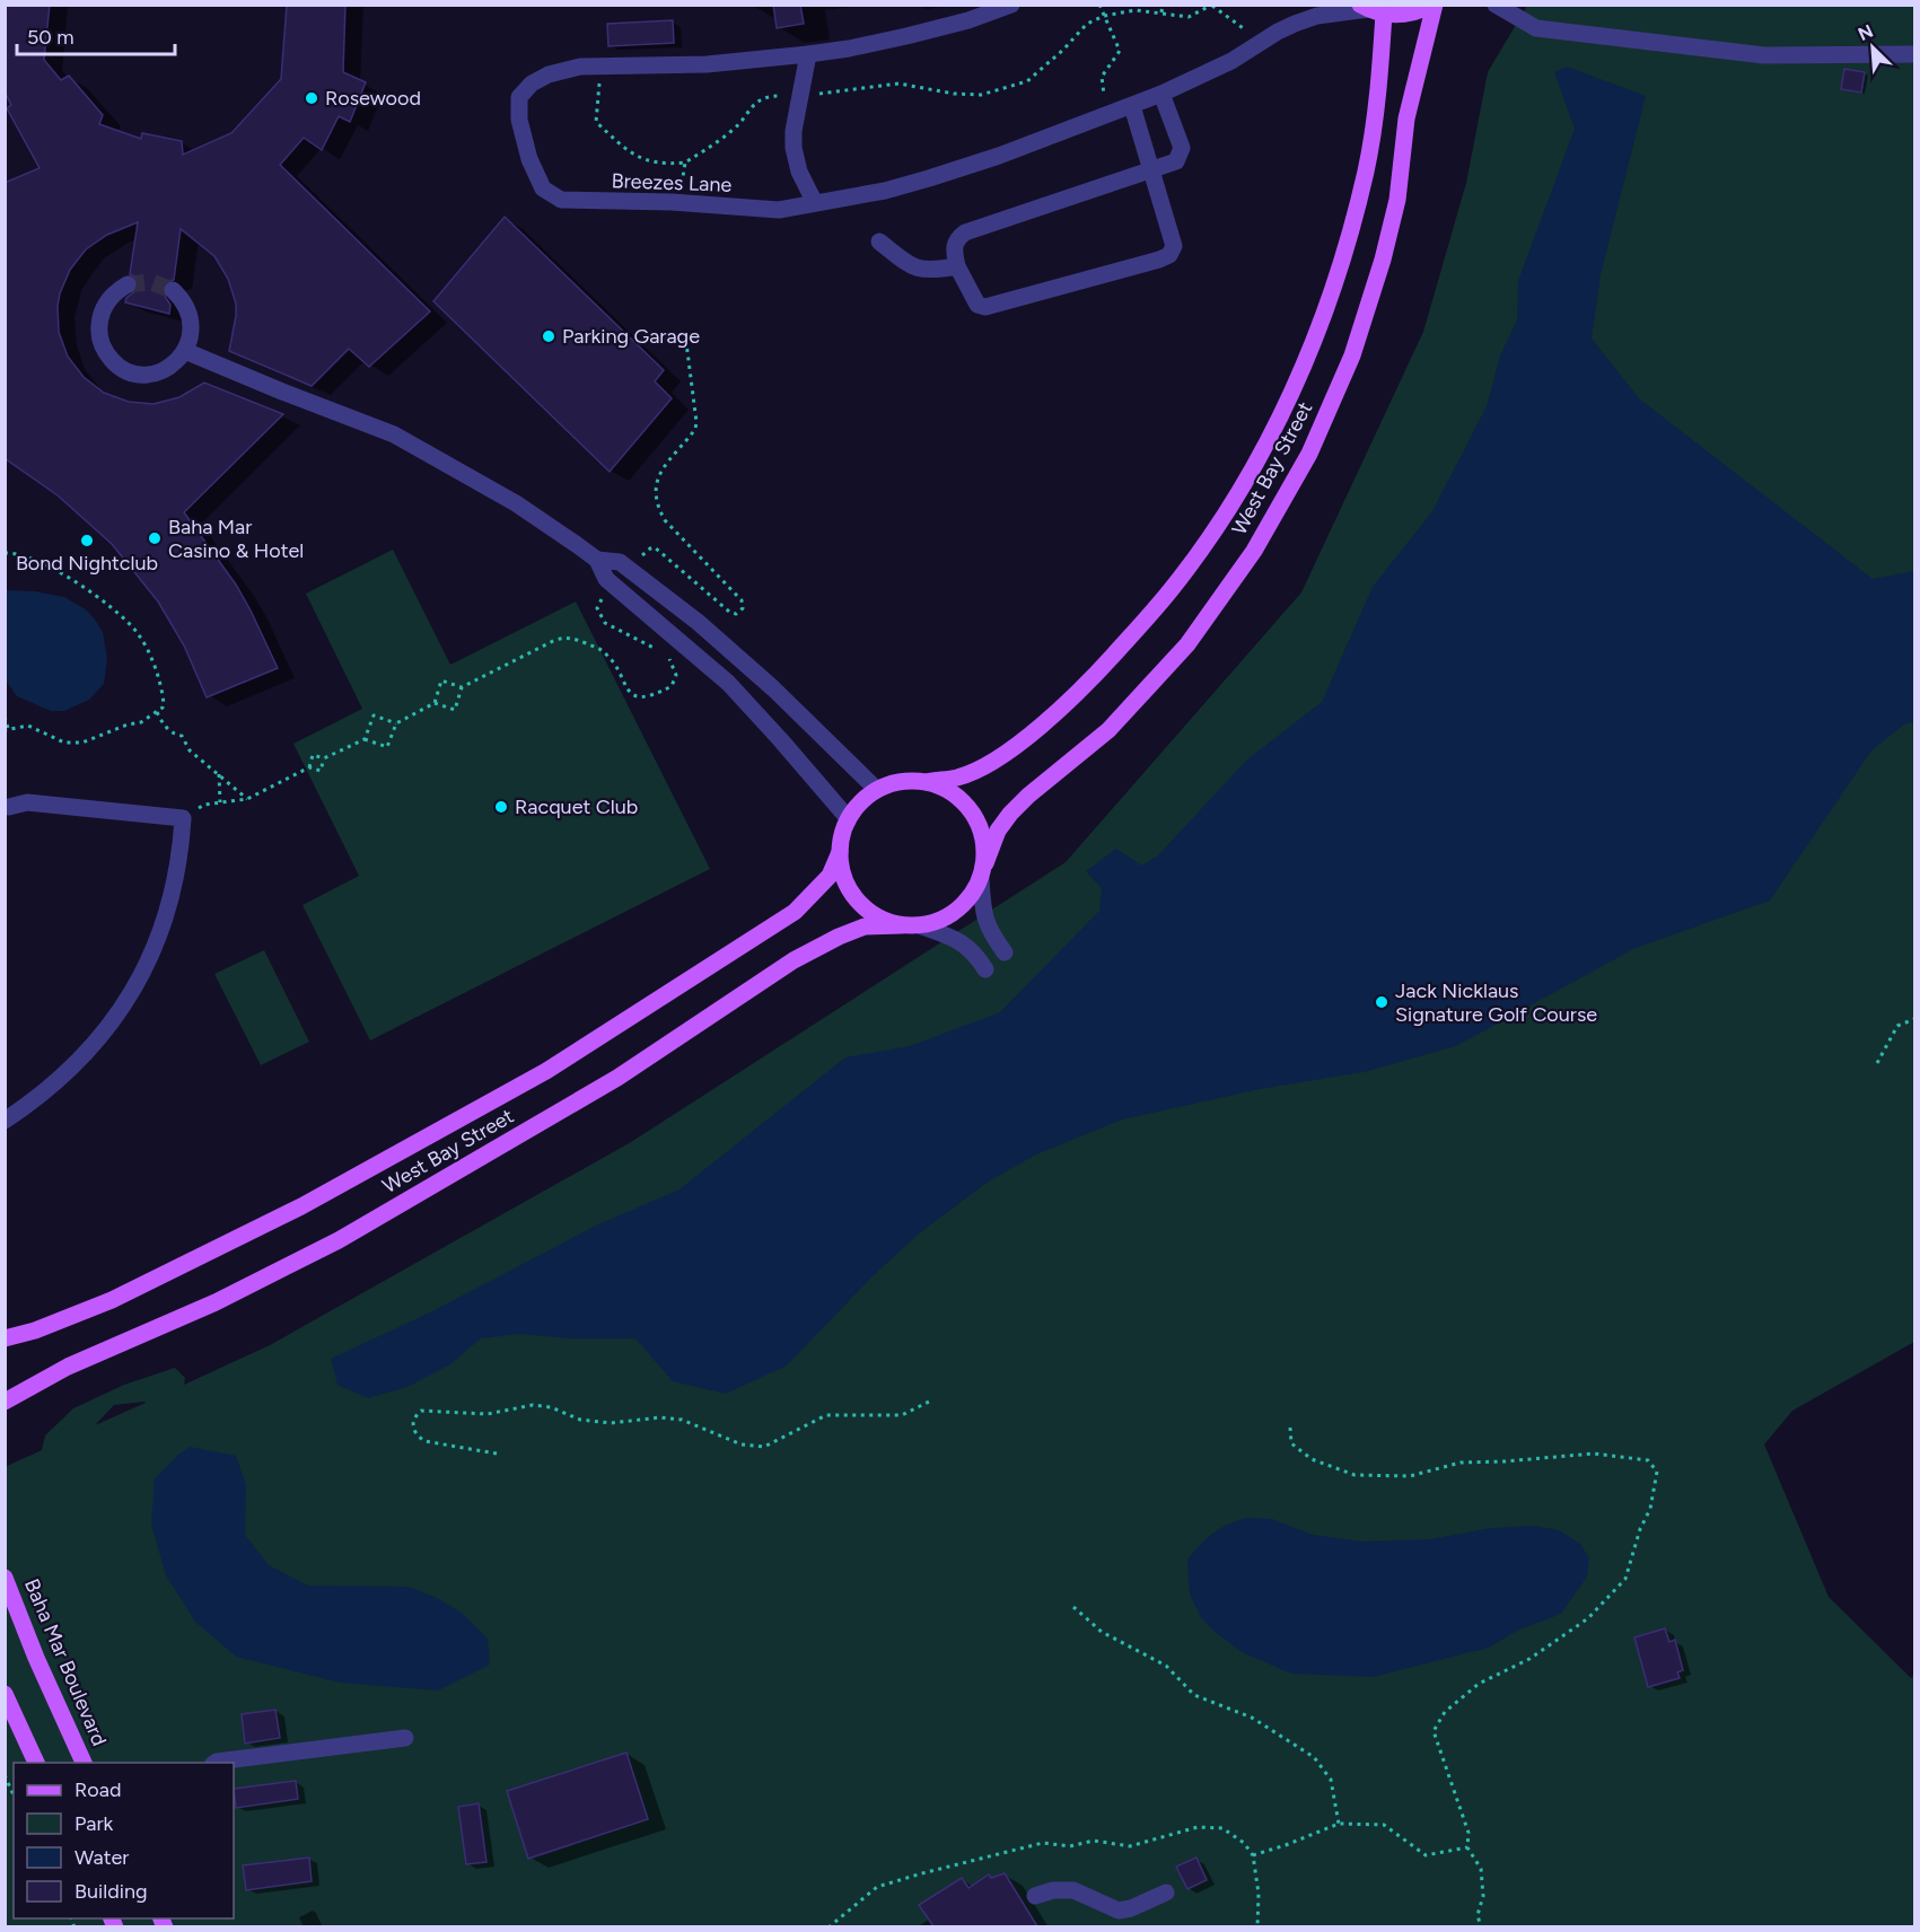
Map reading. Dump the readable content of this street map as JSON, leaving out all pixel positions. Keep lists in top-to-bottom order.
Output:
{
  "streets": {
    "main road": ["West Bay Street", "Baha Mar Boulevard"],
    "street": ["Breezes Lane"]
  },
  "crossings": [
    ["Breezes Lane", "West Bay Street"]
  ],
  "places": [
    "Rosewood",
    "Parking Garage",
    "Baha Mar Casino & Hotel",
    "Bond Nightclub",
    "Racquet Club",
    "Jack Nicklaus Signature Golf Course"
  ],
  "legend": [
    "Road",
    "Park",
    "Water",
    "Building"
  ],
  "scale_bar": "50 m",
  "north": "top left"
}
